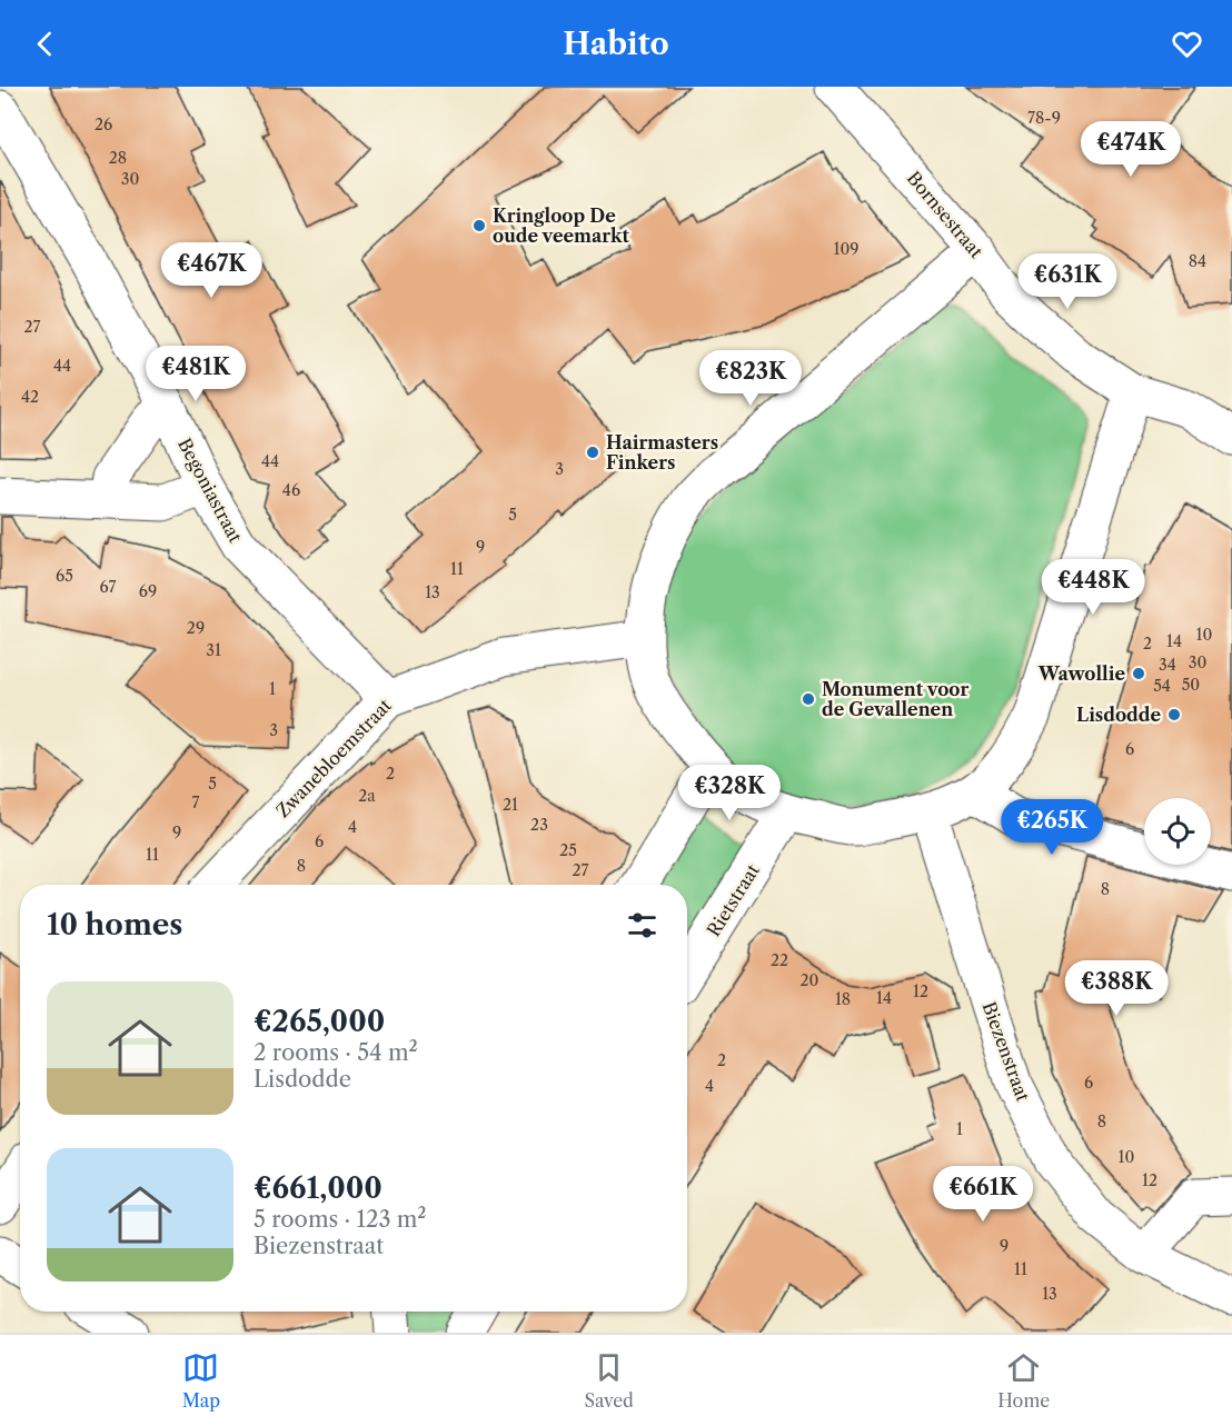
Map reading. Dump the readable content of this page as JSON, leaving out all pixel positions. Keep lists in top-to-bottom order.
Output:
{
  "streets": {
    "street": [
      "Bornsestraat",
      "Begoniastraat",
      "Zwanebloemstraat",
      "Rietstraat",
      "Biezenstraat"
    ]
  },
  "crossings": [
    ["Begoniastraat", "Zwanebloemstraat"]
  ],
  "places": [
    "Kringloop De oude veemarkt",
    "Hairmasters Finkers",
    "Wawollie",
    "Monument voor de Gevallenen",
    "Lisdodde"
  ],
  "house_numbers": [
    "78-9",
    "26",
    "28",
    "30",
    "109",
    "84",
    "27",
    "44",
    "42",
    "44",
    "3",
    "46",
    "5",
    "9",
    "11",
    "65",
    "67",
    "69",
    "13",
    "29",
    "10",
    "14",
    "2",
    "31",
    "30",
    "34",
    "50",
    "54",
    "1",
    "3",
    "6",
    "2",
    "5",
    "2a",
    "7",
    "21",
    "23",
    "4",
    "9",
    "6",
    "25",
    "11",
    "8",
    "27",
    "8",
    "22",
    "20",
    "12",
    "14",
    "18",
    "2",
    "6",
    "4",
    "8",
    "1",
    "10",
    "12",
    "9",
    "11",
    "13"
  ],
  "page": {
    "header": "Habito",
    "price": [
      "€474K",
      "€467K",
      "€631K",
      "€481K",
      "€823K",
      "€448K",
      "€328K",
      "€265K",
      "€388K",
      "€661K"
    ],
    "heading": "10 homes",
    "list": [
      {
        "name": "€265,000",
        "note": "2 rooms · 54 m² · Lisdodde"
      },
      {
        "name": "€661,000",
        "note": "5 rooms · 123 m² · Biezenstraat"
      }
    ],
    "tabs": ["Map", "Saved", "Home"]
  }
}
